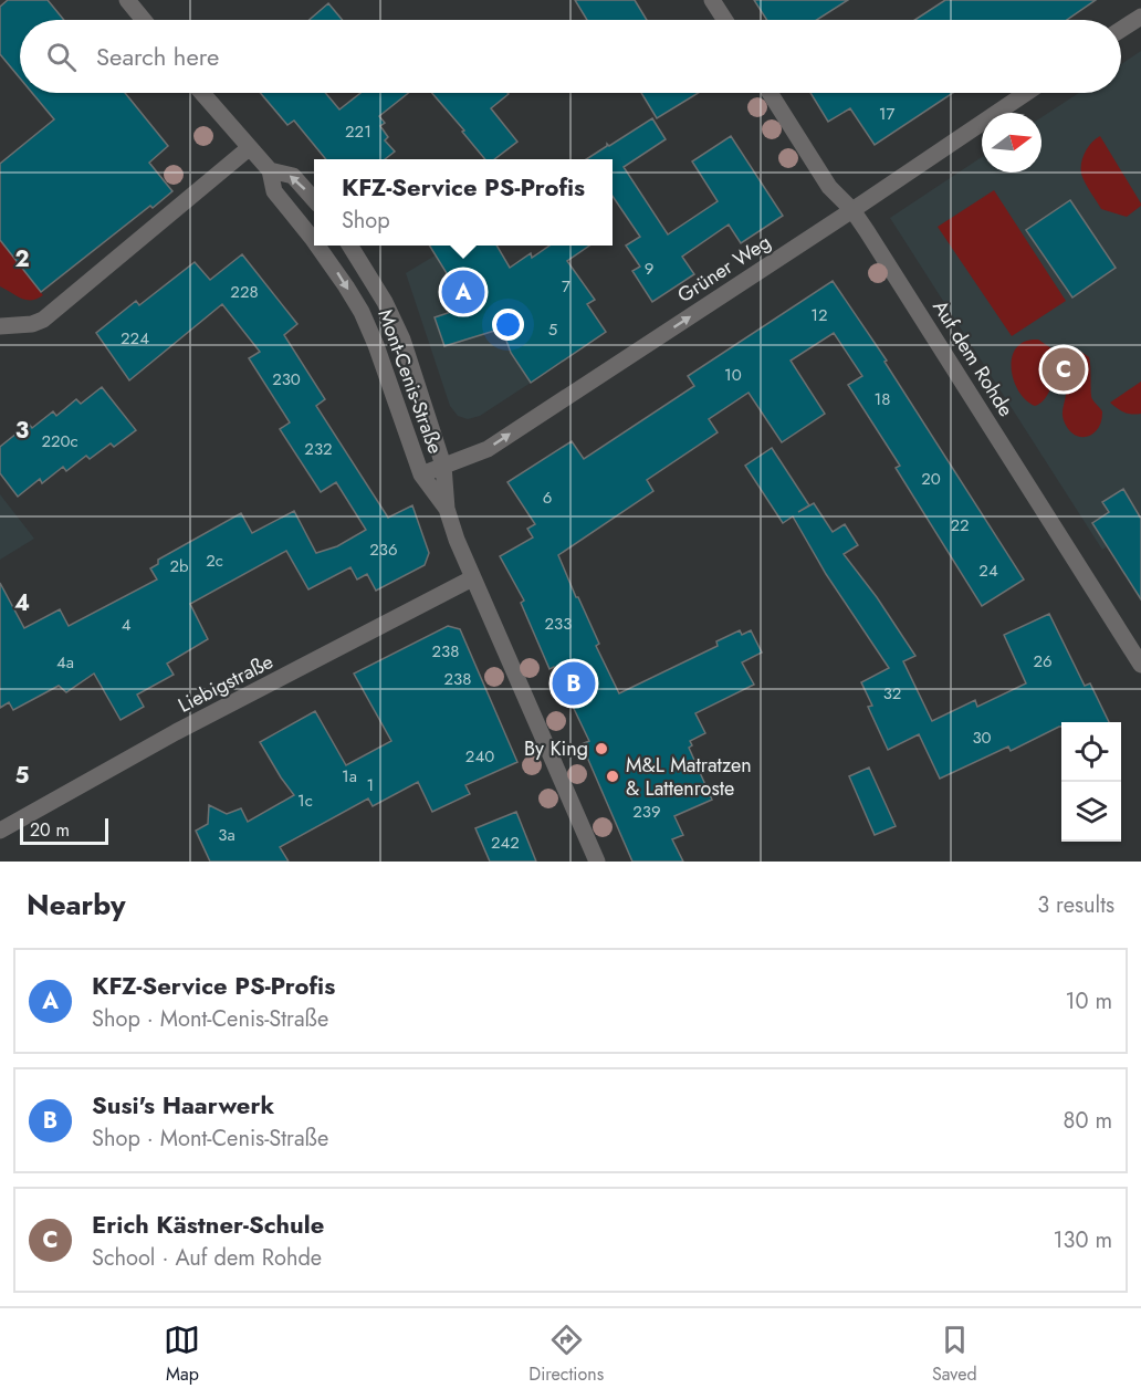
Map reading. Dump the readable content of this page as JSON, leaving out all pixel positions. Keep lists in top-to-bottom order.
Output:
{
  "streets": {
    "street": [
      "Grüner Weg",
      "Auf dem Rohde",
      "Mont-Cenis-Straße",
      "Liebigstraße"
    ]
  },
  "crossings": [
    ["Grüner Weg", "Auf dem Rohde"],
    ["Grüner Weg", "Mont-Cenis-Straße"],
    ["Mont-Cenis-Straße", "Liebigstraße"]
  ],
  "one_way": ["Grüner Weg"],
  "places": ["By King", "M&L Matratzen & Lattenroste"],
  "house_numbers": [
    "17",
    "221",
    "9",
    "7",
    "228",
    "12",
    "5",
    "224",
    "10",
    "230",
    "18",
    "220c",
    "232",
    "20",
    "6",
    "22",
    "236",
    "2c",
    "2b",
    "24",
    "233",
    "4",
    "238",
    "26",
    "4a",
    "238",
    "32",
    "30",
    "240",
    "1a",
    "1",
    "1c",
    "239",
    "3a",
    "242"
  ],
  "scale_bar": "20 m",
  "north": "right",
  "page": {
    "search": "Search here",
    "popup": ["KFZ-Service PS-Profis", "Shop"],
    "pins": ["A", "C", "B"],
    "scale": "20 m",
    "heading": ["Nearby", "3 results"],
    "list": [
      {
        "mark": "A",
        "name": "KFZ-Service PS-Profis",
        "note": "Shop · Mont-Cenis-Straße",
        "value": "10 m"
      },
      {
        "mark": "B",
        "name": "Susi's Haarwerk",
        "note": "Shop · Mont-Cenis-Straße",
        "value": "80 m"
      },
      {
        "mark": "C",
        "name": "Erich Kästner-Schule",
        "note": "School · Auf dem Rohde",
        "value": "130 m"
      }
    ],
    "nav": ["Map", "Directions", "Saved"]
  },
  "grid": {
    "rows": [
      "2",
      "3",
      "4",
      "5"
    ]
  }
}
